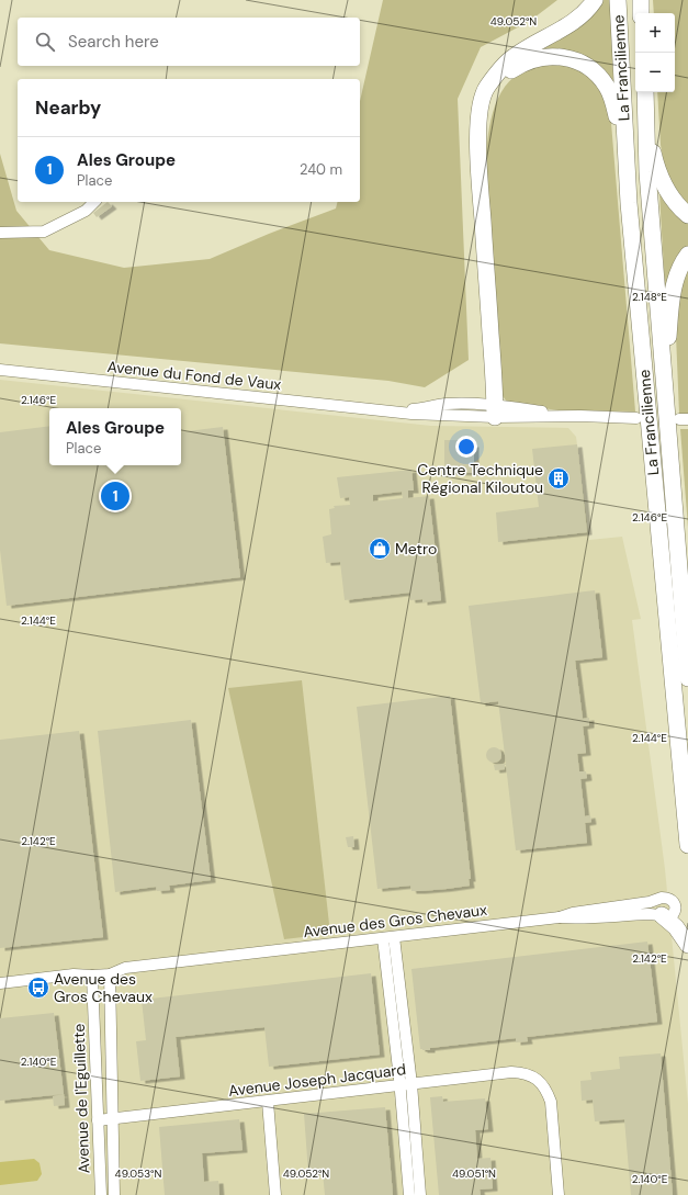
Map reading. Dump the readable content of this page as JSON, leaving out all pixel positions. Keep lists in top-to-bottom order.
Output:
{
  "streets": {
    "highway": ["La Francilienne"],
    "street": [
      "Avenue du Fond de Vaux",
      "Avenue des Gros Chevaux",
      "Avenue Joseph Jacquard",
      "Avenue de l'Eguillette"
    ]
  },
  "crossings": [
    ["Avenue des Gros Chevaux", "Avenue de l'Eguillette"],
    ["Avenue Joseph Jacquard", "Avenue de l'Eguillette"]
  ],
  "places": {
    "building": ["Centre Technique Régional Kiloutou"],
    "shop": ["Metro"],
    "bus stop": ["Avenue des Gros Chevaux"]
  },
  "page": {
    "map_buttons": ["+", "−"],
    "search": "Search here",
    "heading": "Nearby",
    "list": [
      {
        "mark": "1",
        "name": "Ales Groupe",
        "note": "Place",
        "value": "240 m"
      }
    ],
    "popup": ["Ales Groupe", "Place"],
    "pins": "1"
  },
  "coordinates": [
    "49.052°N",
    "2.148°E",
    "2.146°E",
    "2.144°E",
    "2.142°E",
    "2.140°E",
    "49.053°N",
    "49.051°N"
  ]
}
